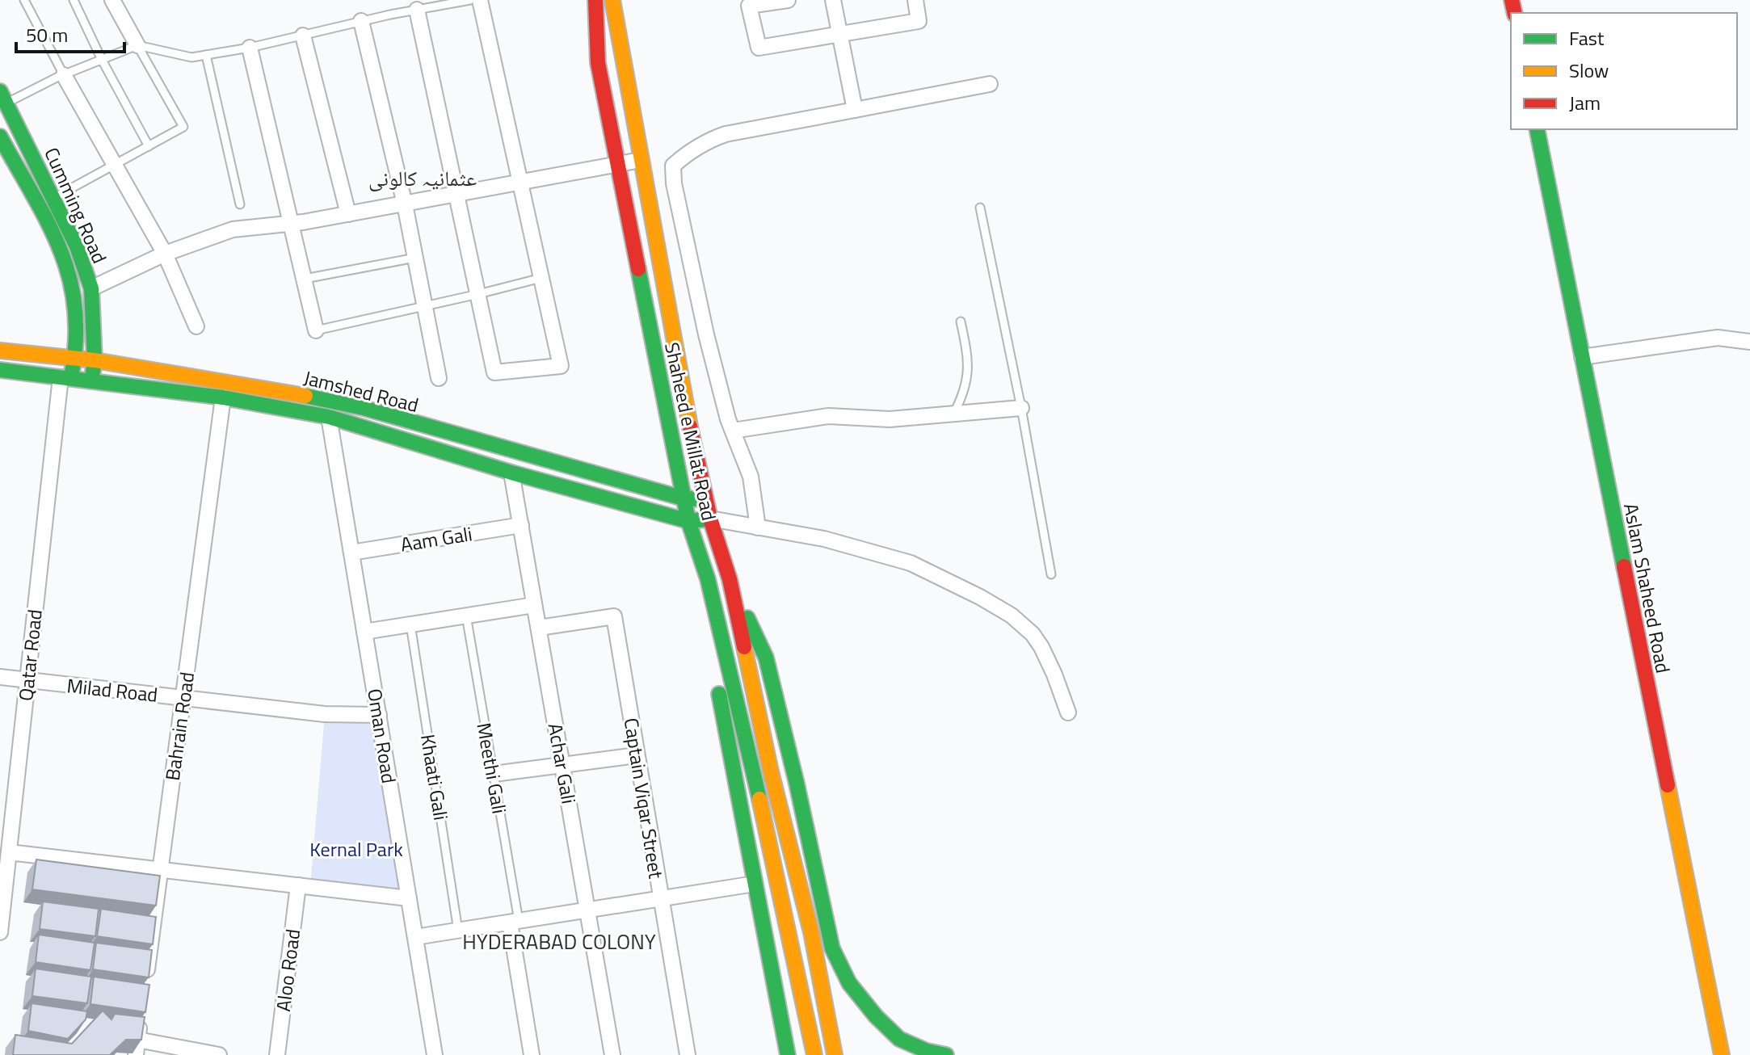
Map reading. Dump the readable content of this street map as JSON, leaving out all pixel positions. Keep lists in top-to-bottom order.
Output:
{
  "streets": {
    "main road": [
      "Cumming Road",
      "Jamshed Road",
      "Shaheed e Millat Road",
      "Aslam Shaheed Road"
    ],
    "street": [
      "Aam Gali",
      "Qatar Road",
      "Milad Road",
      "Bahrain Road",
      "Oman Road",
      "Achar Gali",
      "Meethi Gali",
      "Captain Viqar Street",
      "Aloo Road"
    ],
    "lane": ["Khaati Gali"]
  },
  "crossings": [
    ["Cumming Road", "Jamshed Road"],
    ["Cumming Road", "Qatar Road"],
    ["Jamshed Road", "Shaheed e Millat Road"],
    ["Jamshed Road", "Qatar Road"],
    ["Jamshed Road", "Bahrain Road"],
    ["Jamshed Road", "Oman Road"],
    ["Jamshed Road", "Achar Gali"],
    ["Aam Gali", "Oman Road"],
    ["Aam Gali", "Achar Gali"],
    ["Qatar Road", "Milad Road"],
    ["Milad Road", "Bahrain Road"],
    ["Milad Road", "Oman Road"],
    ["Achar Gali", "Captain Viqar Street"]
  ],
  "districts": ["عثمانیہ کالونی", "HYDERABAD COLONY"],
  "parks": ["Kernal Park"],
  "legend": ["Fast", "Slow", "Jam"],
  "scale_bar": "50 m"
}
